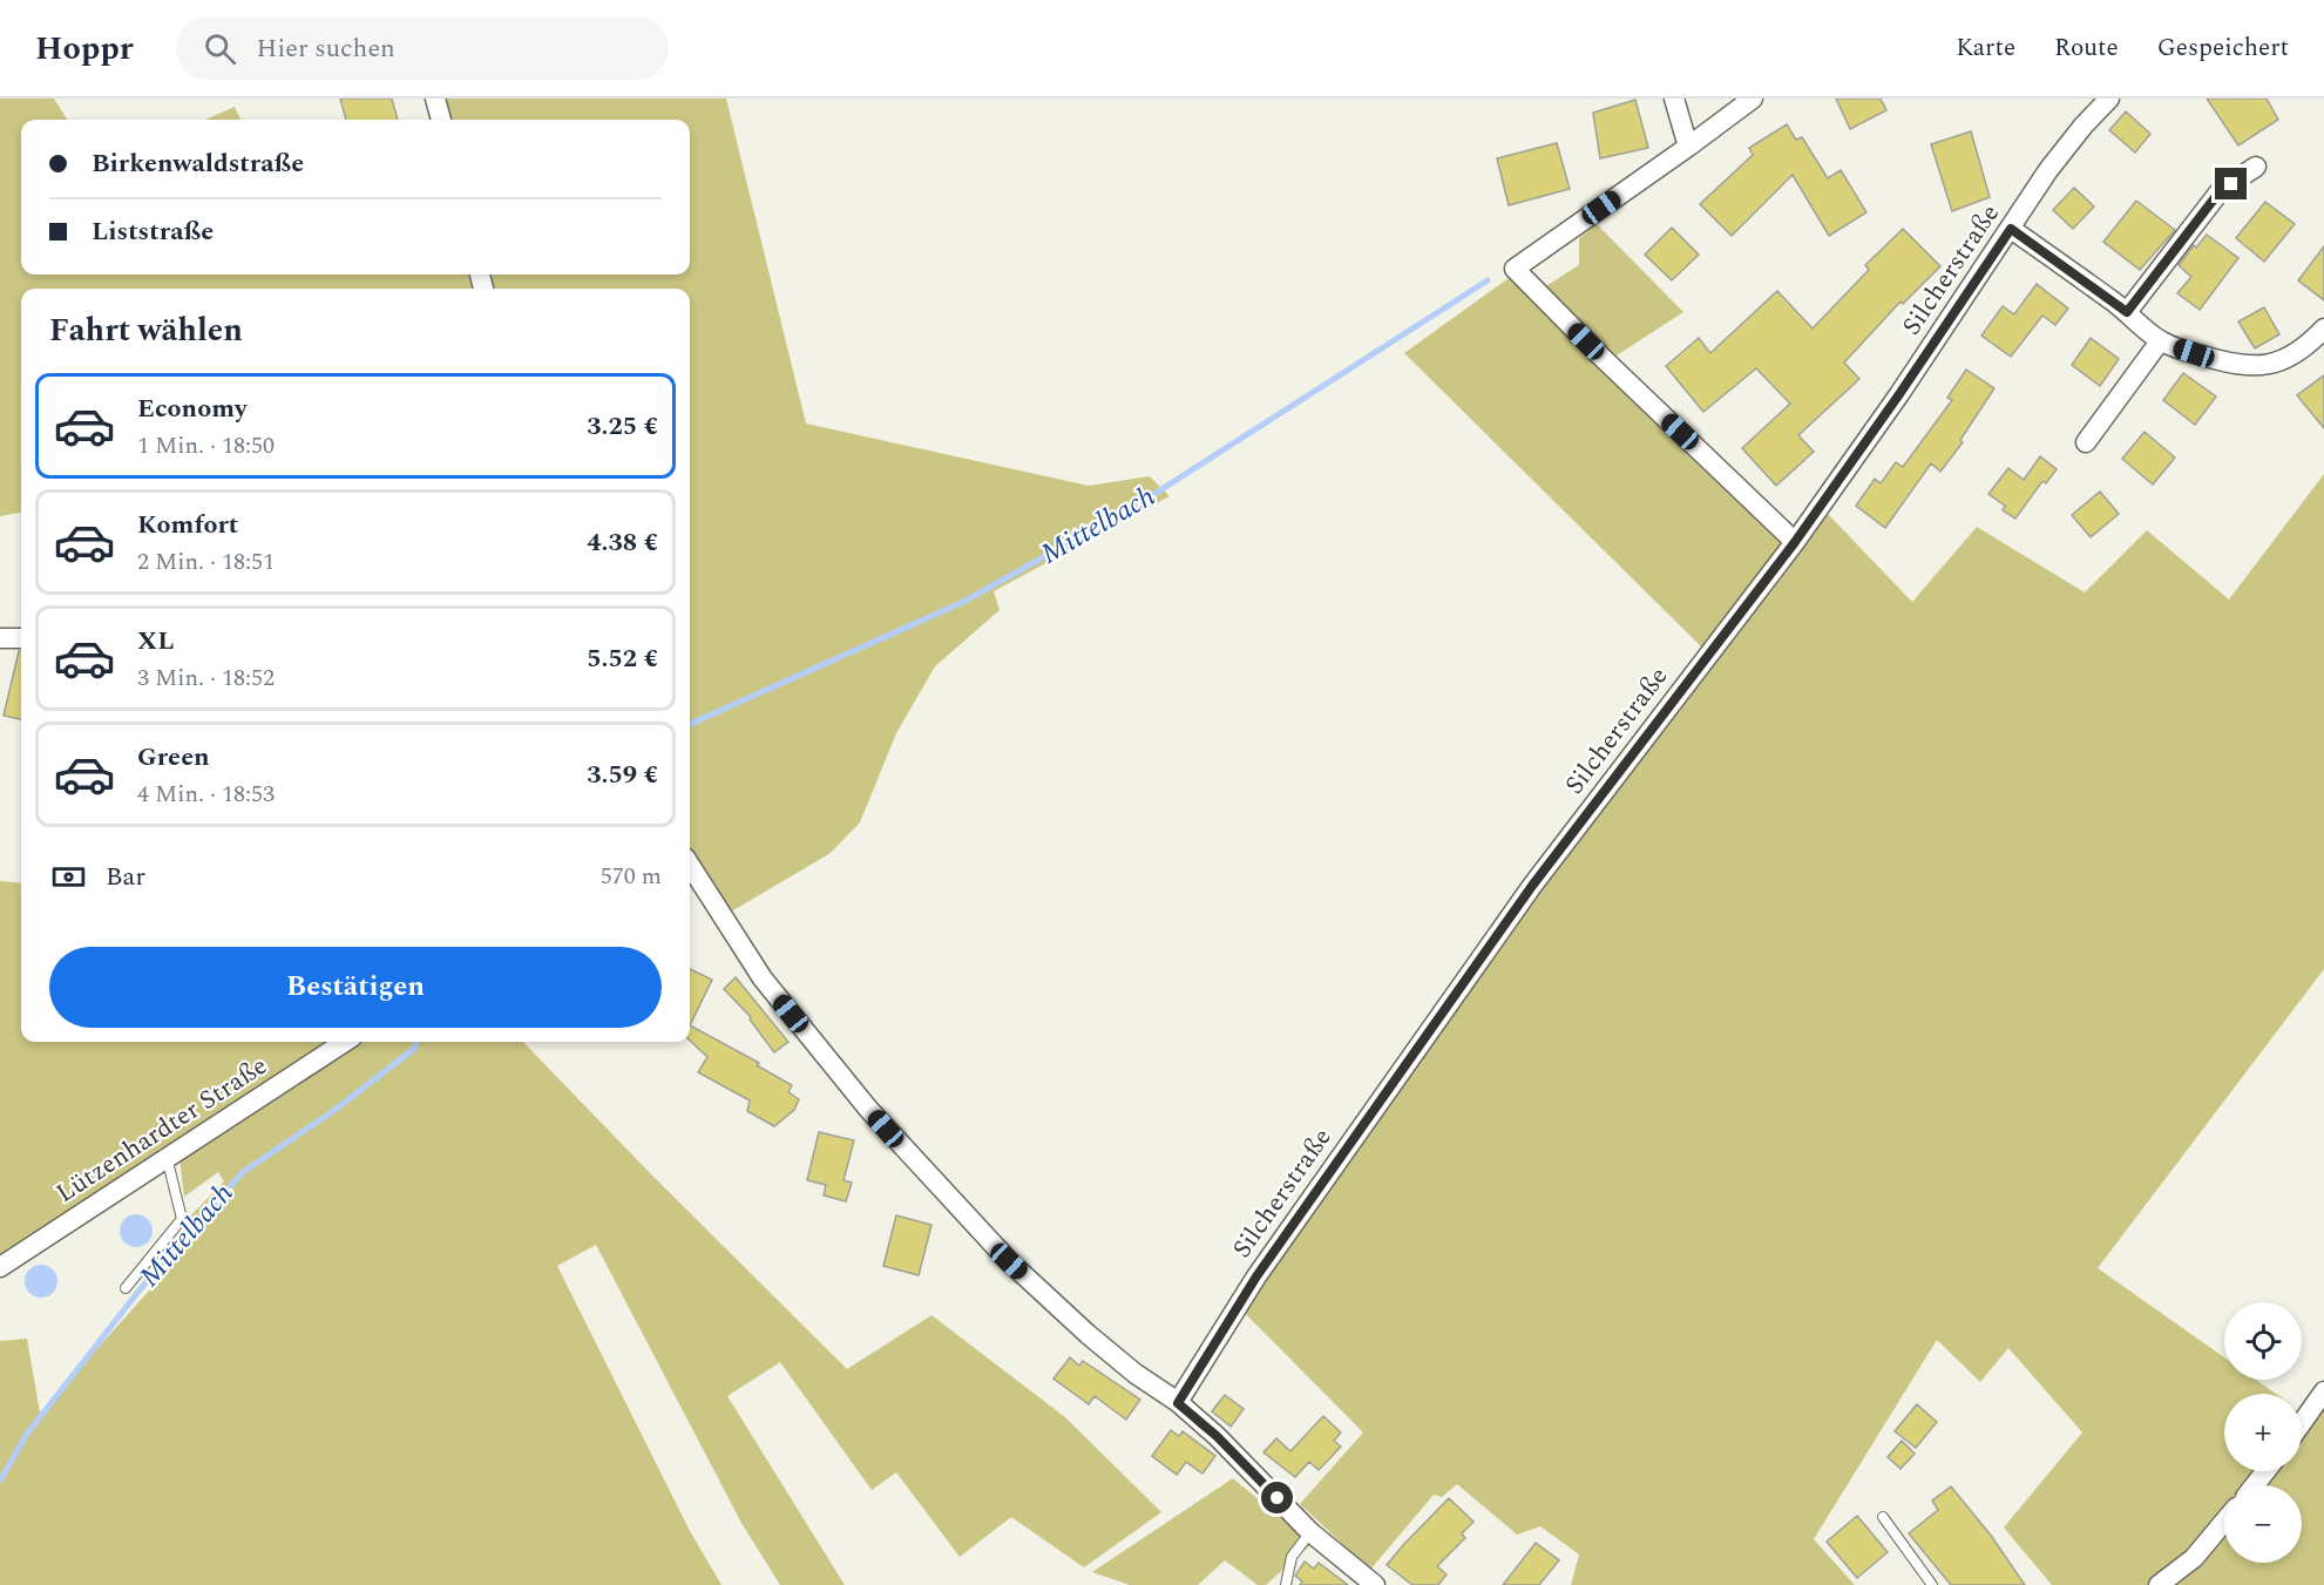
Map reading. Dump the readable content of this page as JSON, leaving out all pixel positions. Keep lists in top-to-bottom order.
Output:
{
  "streets": {
    "street": ["Silcherstraße", "Lützenhardter Straße"]
  },
  "water": ["Mittelbach"],
  "page": {
    "header": "Hoppr",
    "search": "Hier suchen",
    "nav": ["Karte", "Route", "Gespeichert"],
    "banner": ["Birkenwaldstraße", "Liststraße"],
    "heading": "Fahrt wählen",
    "list": [
      {
        "name": "Economy",
        "note": "1 Min. · 18:50",
        "value": "3.25 €"
      },
      {
        "name": "Komfort",
        "note": "2 Min. · 18:51",
        "value": "4.38 €"
      },
      {
        "name": "XL",
        "note": "3 Min. · 18:52",
        "value": "5.52 €"
      },
      {
        "name": "Green",
        "note": "4 Min. · 18:53",
        "value": "3.59 €"
      }
    ],
    "pay": ["Bar", "570 m"],
    "buttons": "Bestätigen",
    "map_buttons": ["+", "−"]
  }
}
